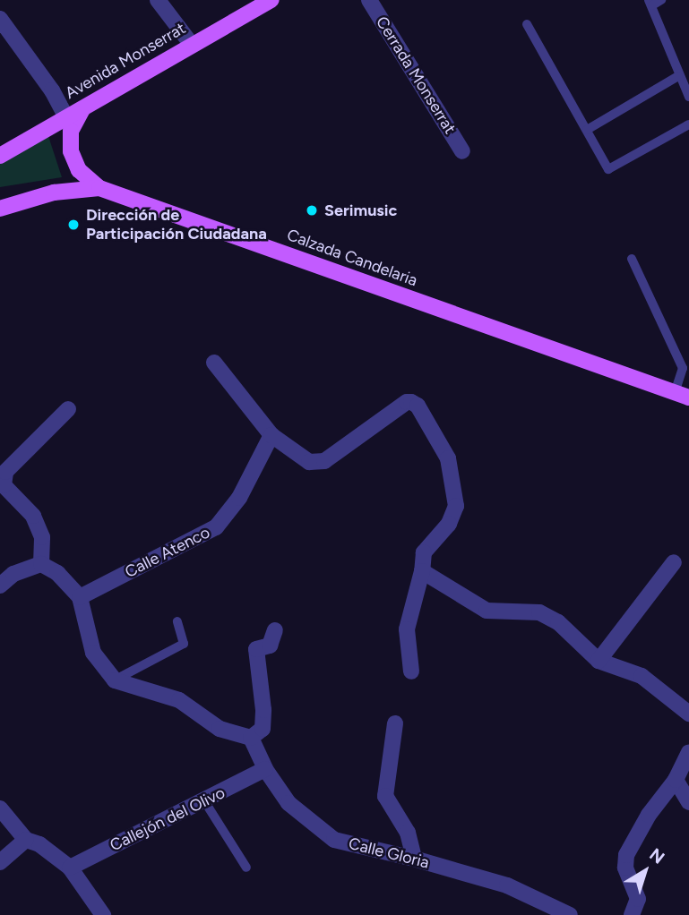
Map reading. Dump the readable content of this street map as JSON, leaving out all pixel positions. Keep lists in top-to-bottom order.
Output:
{
  "streets": {
    "main road": ["Avenida Monserrat", "Calzada Candelaria"],
    "street": [
      "Cerrada Monserrat",
      "Calle Atenco",
      "Callejón del Olivo",
      "Calle Gloria"
    ]
  },
  "crossings": [
    ["Callejón del Olivo", "Calle Gloria"]
  ],
  "places": ["Serimusic", "Dirección de Participación Ciudadana"],
  "north": "top right"
}
